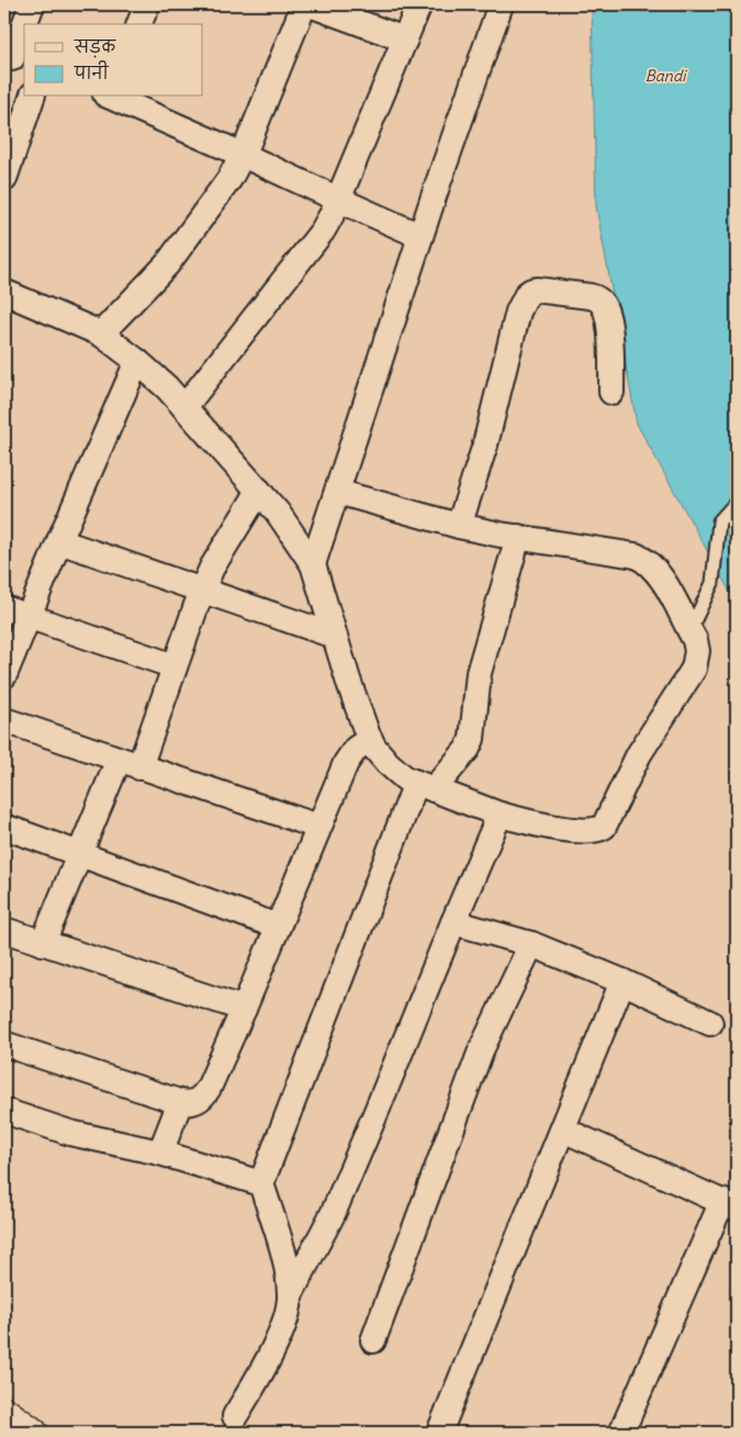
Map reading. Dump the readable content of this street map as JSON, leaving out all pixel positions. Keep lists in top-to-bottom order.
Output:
{
  "water": ["Bandi"],
  "legend": ["सड़क", "पानी"]
}
